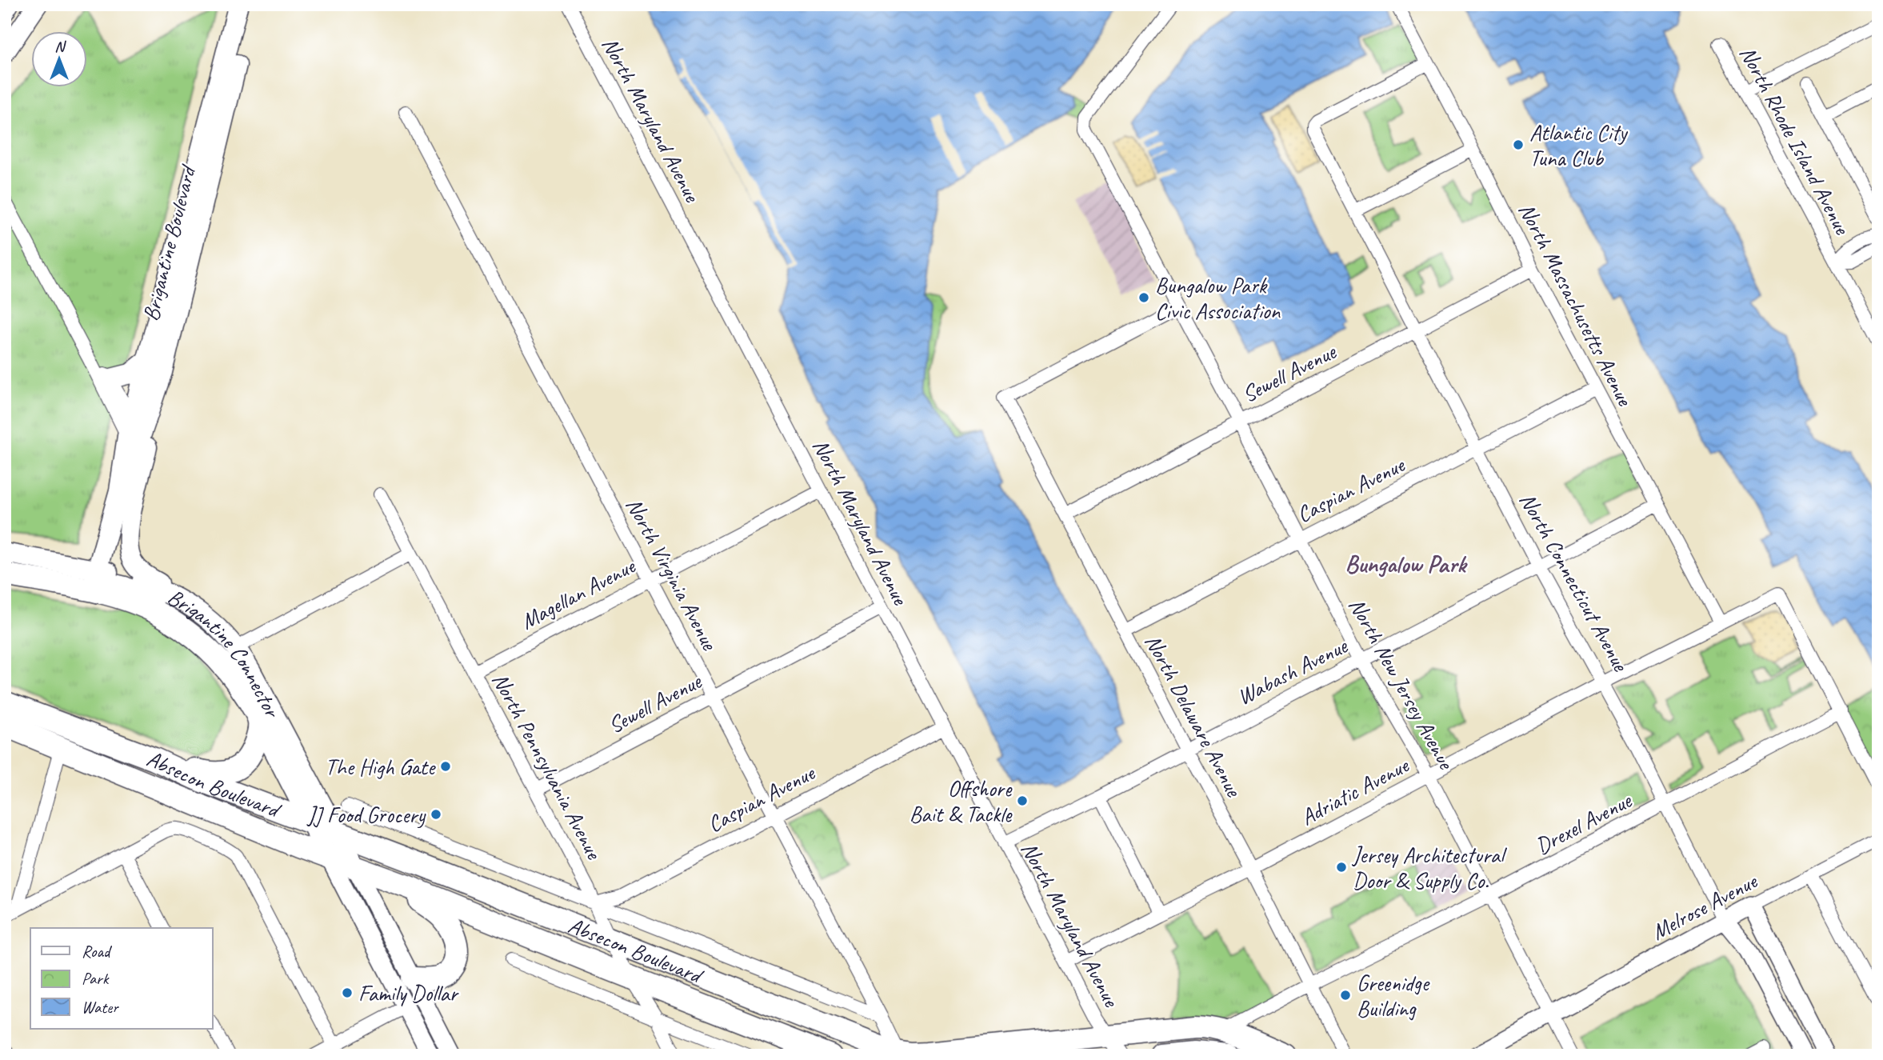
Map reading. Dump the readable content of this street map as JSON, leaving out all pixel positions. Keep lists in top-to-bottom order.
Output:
{
  "streets": {
    "highway": ["Brigantine Connector", "Absecon Boulevard"],
    "main road": ["Brigantine Boulevard"],
    "street": [
      "North Maryland Avenue",
      "North Rhode Island Avenue",
      "North Massachusetts Avenue",
      "Sewell Avenue",
      "Caspian Avenue",
      "North Virginia Avenue",
      "North Connecticut Avenue",
      "Magellan Avenue",
      "Wabash Avenue",
      "North New Jersey Avenue",
      "North Delaware Avenue",
      "North Pennsylvania Avenue",
      "Adriatic Avenue",
      "Drexel Avenue",
      "Melrose Avenue"
    ]
  },
  "crossings": [
    ["North Maryland Avenue", "Sewell Avenue"],
    ["North Maryland Avenue", "Caspian Avenue"],
    ["North Maryland Avenue", "Magellan Avenue"],
    ["North Maryland Avenue", "Wabash Avenue"],
    ["North Maryland Avenue", "Absecon Boulevard"],
    ["North Maryland Avenue", "Adriatic Avenue"],
    ["Brigantine Boulevard", "Brigantine Connector"],
    ["North Massachusetts Avenue", "Sewell Avenue"],
    ["North Massachusetts Avenue", "Caspian Avenue"],
    ["North Massachusetts Avenue", "North Connecticut Avenue"],
    ["North Massachusetts Avenue", "Wabash Avenue"],
    ["North Massachusetts Avenue", "Adriatic Avenue"],
    ["Sewell Avenue", "North Virginia Avenue"],
    ["Sewell Avenue", "North Connecticut Avenue"],
    ["Sewell Avenue", "North New Jersey Avenue"],
    ["Sewell Avenue", "North Delaware Avenue"],
    ["Sewell Avenue", "North Pennsylvania Avenue"],
    ["Caspian Avenue", "North Virginia Avenue"],
    ["Caspian Avenue", "North Connecticut Avenue"],
    ["Caspian Avenue", "North New Jersey Avenue"],
    ["Caspian Avenue", "North Delaware Avenue"],
    ["Caspian Avenue", "North Pennsylvania Avenue"],
    ["Caspian Avenue", "Absecon Boulevard"],
    ["North Virginia Avenue", "Magellan Avenue"],
    ["North Virginia Avenue", "Absecon Boulevard"],
    ["North Connecticut Avenue", "Wabash Avenue"],
    ["North Connecticut Avenue", "Adriatic Avenue"],
    ["North Connecticut Avenue", "Drexel Avenue"],
    ["North Connecticut Avenue", "Melrose Avenue"],
    ["Magellan Avenue", "North Pennsylvania Avenue"],
    ["Brigantine Connector", "Absecon Boulevard"],
    ["Wabash Avenue", "North New Jersey Avenue"],
    ["Wabash Avenue", "North Delaware Avenue"],
    ["North New Jersey Avenue", "North Delaware Avenue"],
    ["North New Jersey Avenue", "Adriatic Avenue"],
    ["North New Jersey Avenue", "Drexel Avenue"],
    ["North New Jersey Avenue", "Melrose Avenue"],
    ["North Delaware Avenue", "Adriatic Avenue"],
    ["North Delaware Avenue", "Drexel Avenue"],
    ["North Pennsylvania Avenue", "Absecon Boulevard"],
    ["Absecon Boulevard", "Drexel Avenue"],
    ["Adriatic Avenue", "Drexel Avenue"]
  ],
  "districts": ["Bungalow Park"],
  "places": [
    "Atlantic City Tuna Club",
    "Bungalow Park Civic Association",
    "The High Gate",
    "Offshore Bait & Tackle",
    "JJ Food Grocery",
    "Jersey Architectural Door & Supply Co.",
    "Family Dollar",
    "Greenidge Building"
  ],
  "legend": ["Road", "Park", "Water"],
  "north": "top"
}
